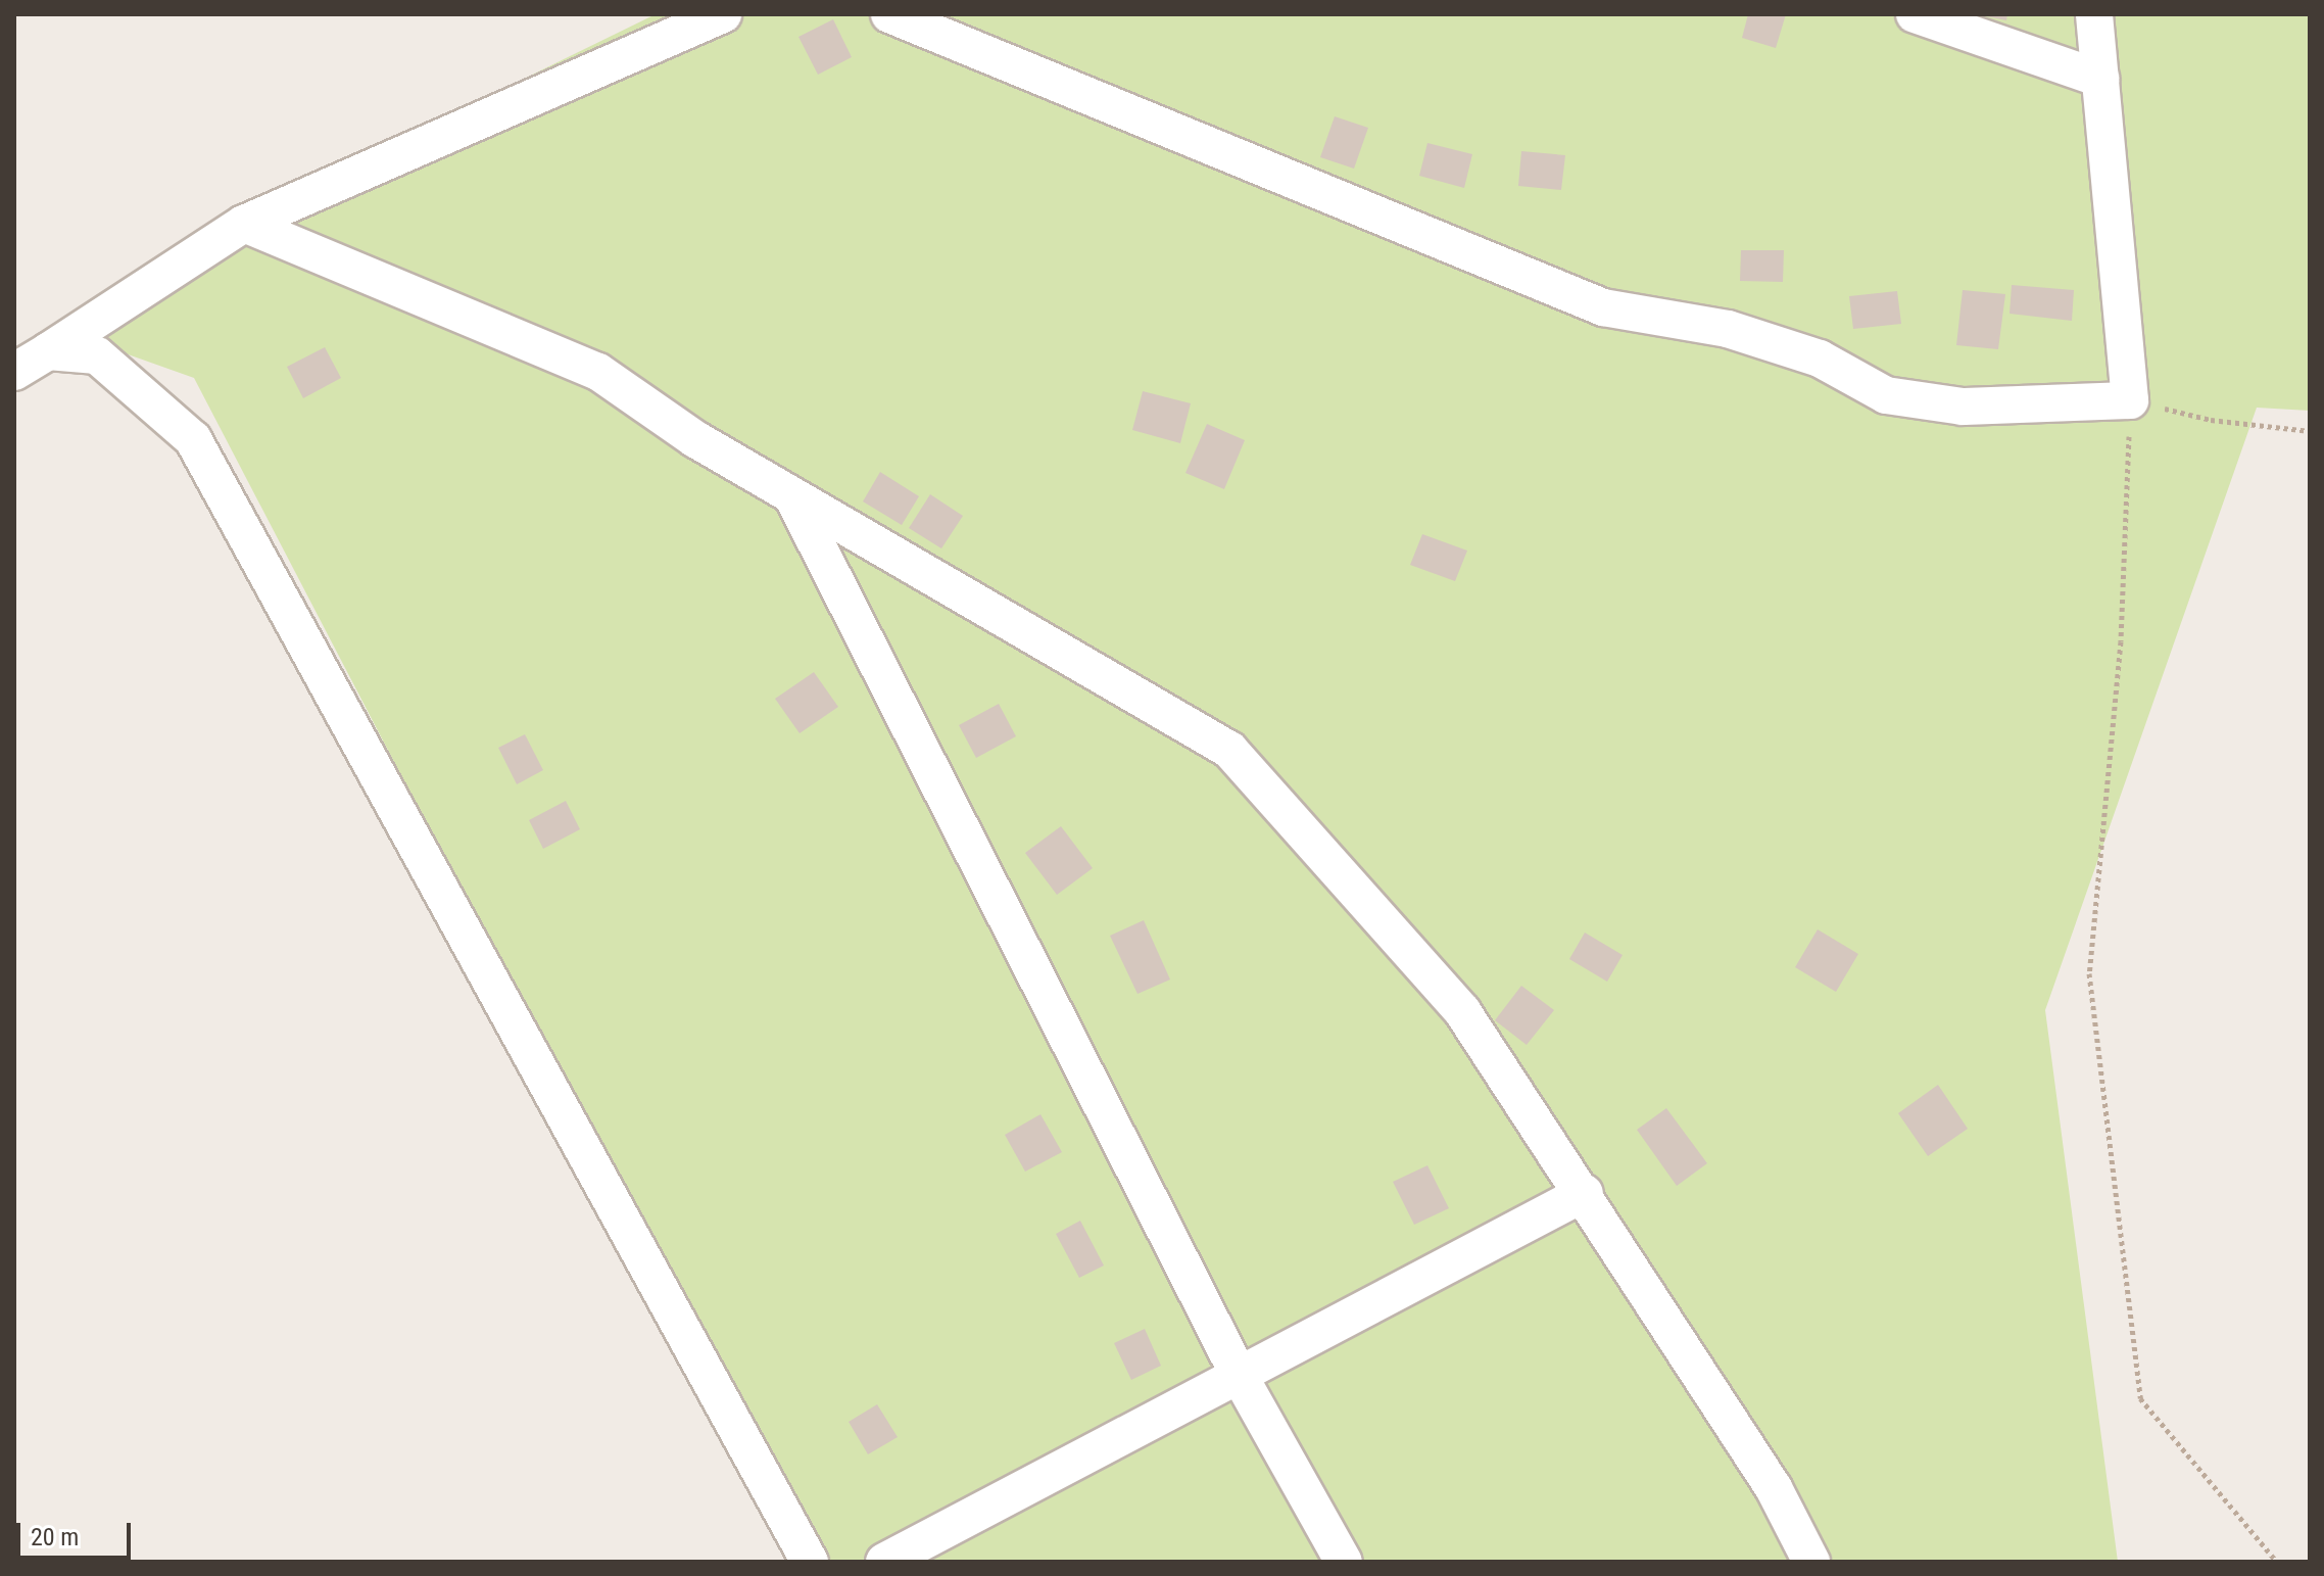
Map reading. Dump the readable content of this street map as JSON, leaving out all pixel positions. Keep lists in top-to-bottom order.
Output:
{
  "scale_bar": "20 m"
}
